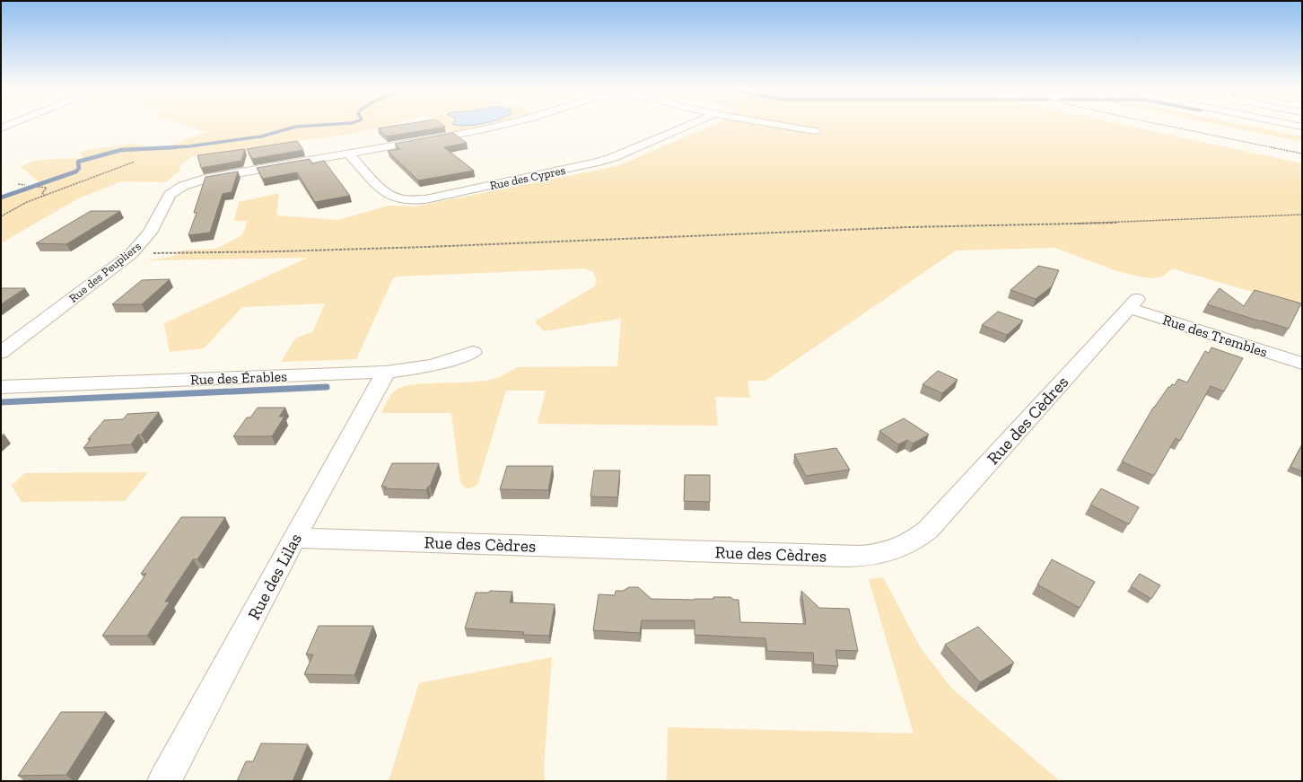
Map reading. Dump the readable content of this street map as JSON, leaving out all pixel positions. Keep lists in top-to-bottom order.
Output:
{
  "streets": {
    "main road": [
      "Rue des Cypres",
      "Rue des Peupliers",
      "Rue des Trembles",
      "Rue des Érables",
      "Rue des Cèdres",
      "Rue des Lilas"
    ]
  },
  "crossings": [
    ["Rue des Cypres", "Rue des Peupliers"],
    ["Rue des Trembles", "Rue des Cèdres"],
    ["Rue des Érables", "Rue des Lilas"],
    ["Rue des Cèdres", "Rue des Lilas"]
  ]
}
